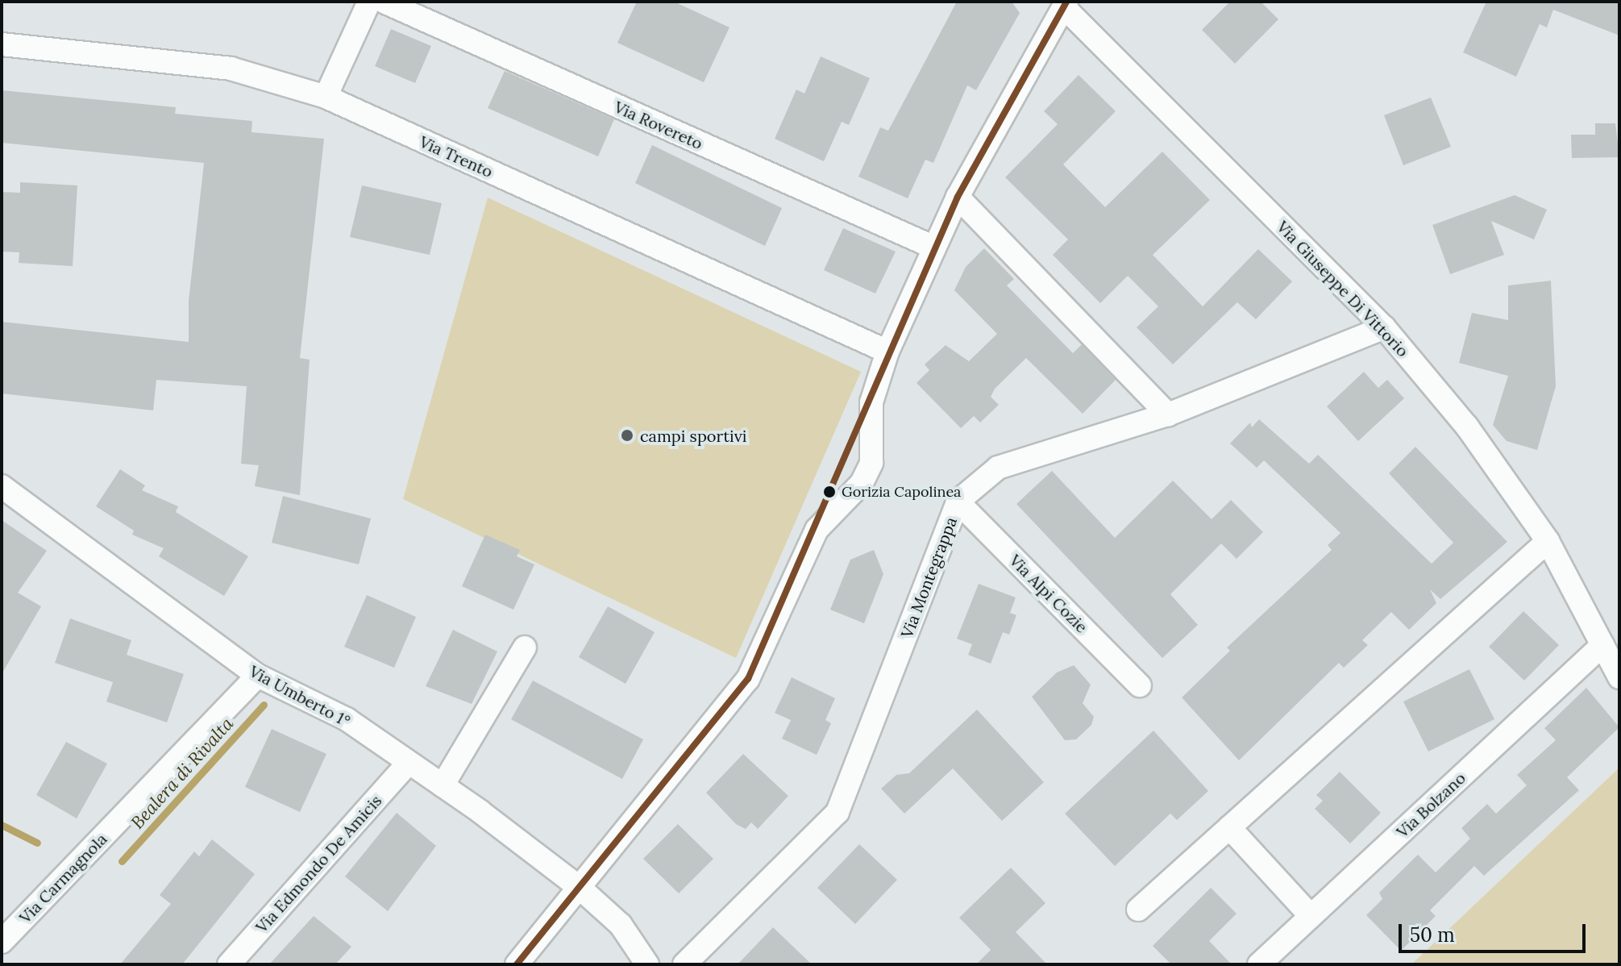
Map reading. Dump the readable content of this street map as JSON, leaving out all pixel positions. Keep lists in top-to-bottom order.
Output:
{
  "streets": {
    "street": [
      "Via Rovereto",
      "Via Trento",
      "Via Giuseppe Di Vittorio",
      "Via Montegrappa",
      "Via Alpi Cozie",
      "Via Umberto 1°",
      "Via Bolzano",
      "Via Edmondo De Amicis",
      "Via Carmagnola"
    ]
  },
  "crossings": [
    ["Via Giuseppe Di Vittorio", "Via Montegrappa"],
    ["Via Giuseppe Di Vittorio", "Via Bolzano"],
    ["Via Montegrappa", "Via Alpi Cozie"],
    ["Via Umberto 1°", "Via Edmondo De Amicis"],
    ["Via Umberto 1°", "Via Carmagnola"]
  ],
  "water": ["Bealera di Rivalta"],
  "places": ["campi sportivi", "Gorizia Capolinea"],
  "scale_bar": "50 m"
}
